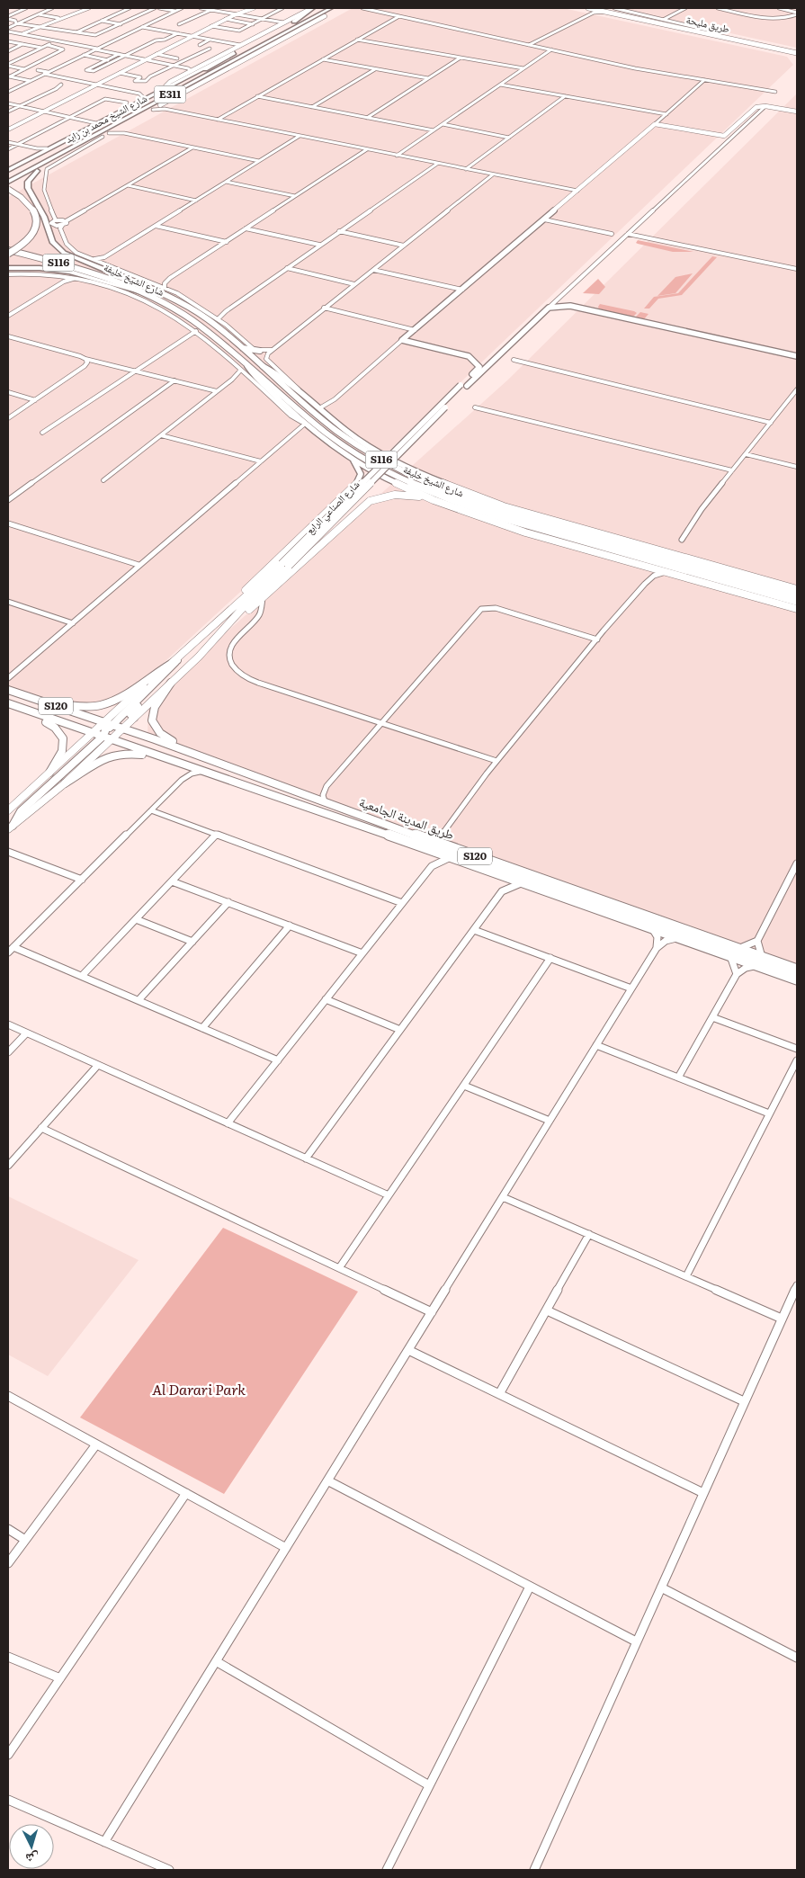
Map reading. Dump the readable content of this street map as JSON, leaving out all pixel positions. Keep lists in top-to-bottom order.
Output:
{
  "streets": {
    "highway": ["E311", "شارع الشيخ محمد بن زايد"],
    "main road": [
      "طريق مليحة",
      "S116",
      "شارع الشيخ خليفة",
      "شارع الصناعي الرابع",
      "S120",
      "طريق المدينة الجامعية"
    ]
  },
  "crossings": [
    ["شارع الصناعي الرابع", "طريق المدينة الجامعية"]
  ],
  "parks": ["Al Darari Park"],
  "north": "bottom"
}
